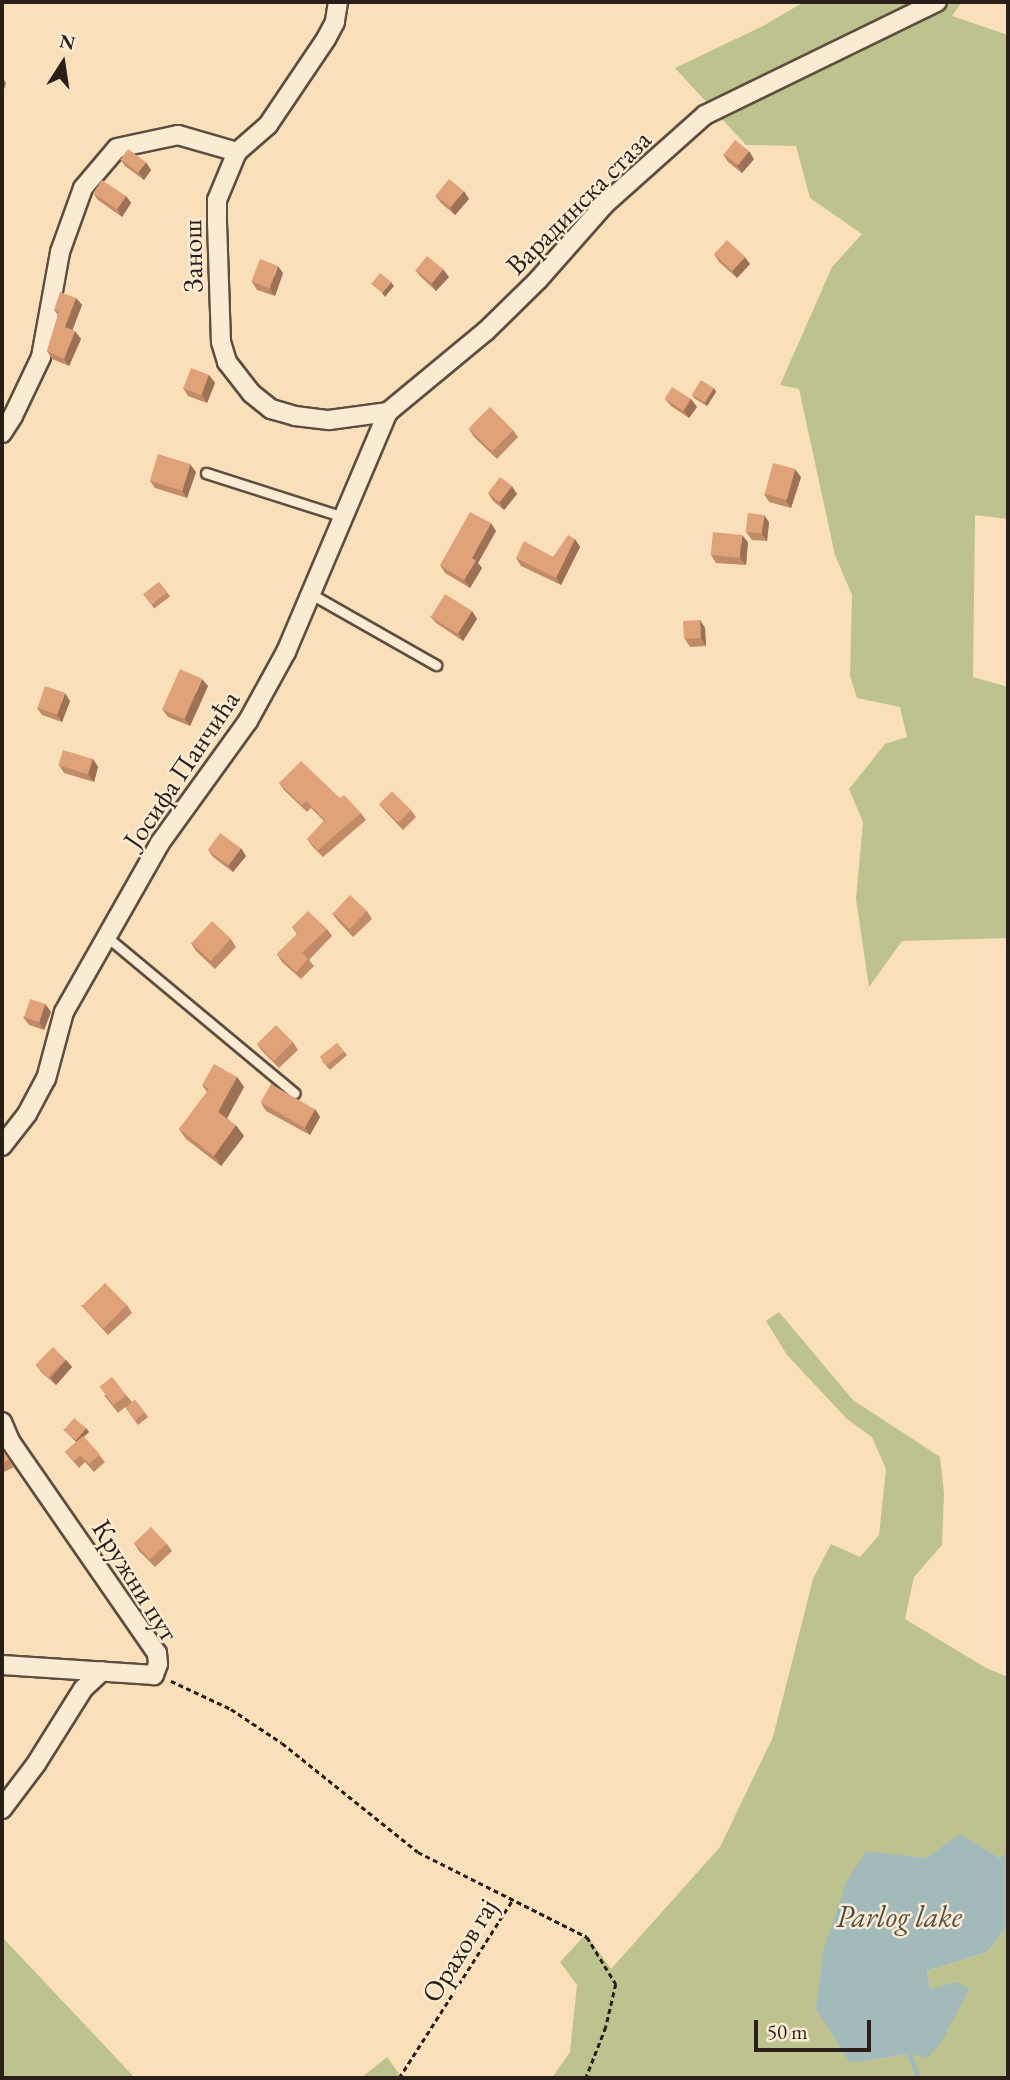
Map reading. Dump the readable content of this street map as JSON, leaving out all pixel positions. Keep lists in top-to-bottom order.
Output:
{
  "streets": {
    "street": [
      "Варадинска стаза",
      "Занош",
      "Јосифа Панчића",
      "Кружни пут"
    ],
    "path": ["Орахов гај"]
  },
  "crossings": [
    ["Варадинска стаза", "Занош"],
    ["Варадинска стаза", "Јосифа Панчића"],
    ["Занош", "Јосифа Панчића"]
  ],
  "water": ["Parlog lake"],
  "scale_bar": "50 m",
  "north": "top"
}
